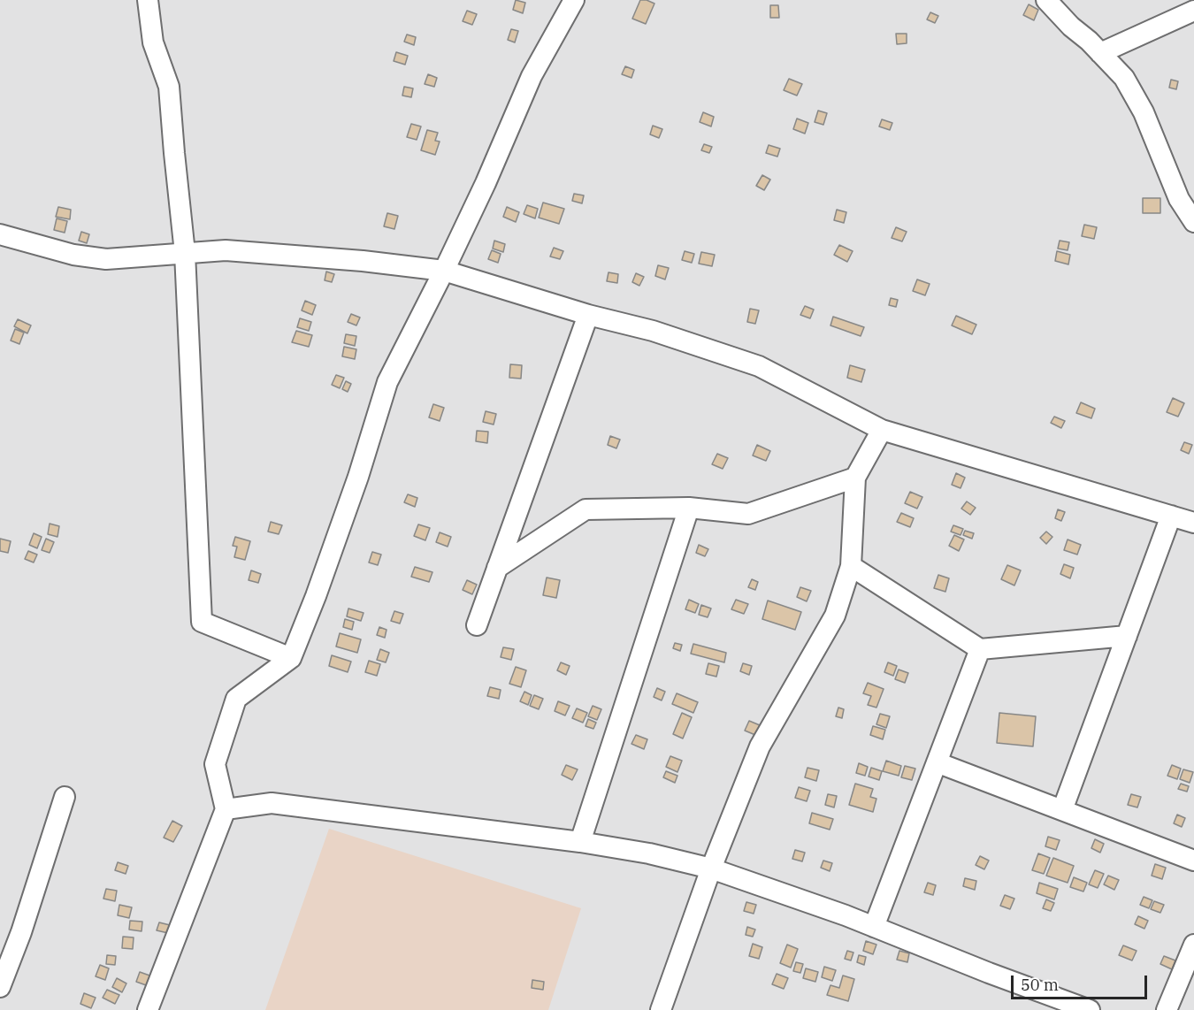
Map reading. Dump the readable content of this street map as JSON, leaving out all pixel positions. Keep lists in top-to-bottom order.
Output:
{
  "scale_bar": "50 m"
}
